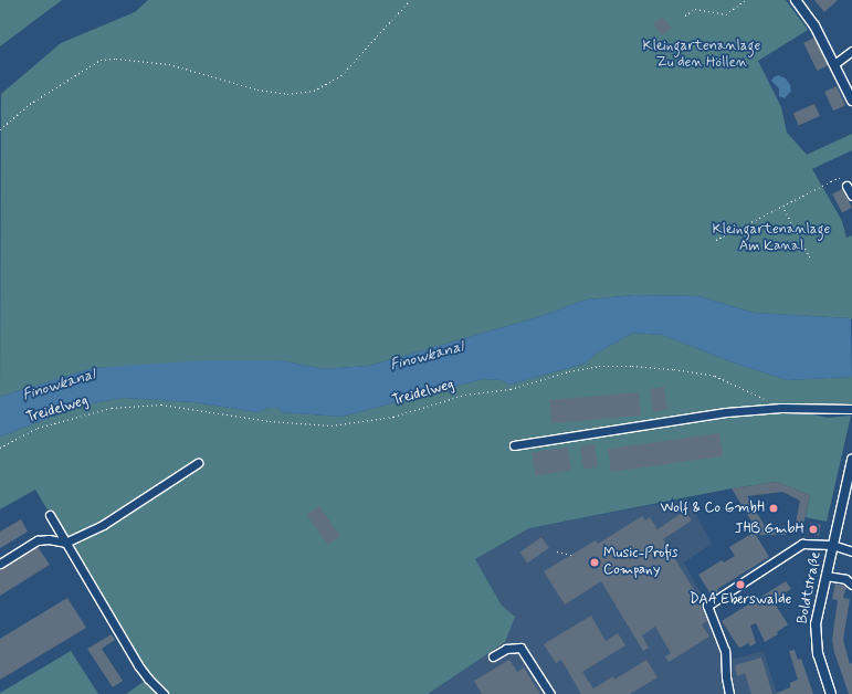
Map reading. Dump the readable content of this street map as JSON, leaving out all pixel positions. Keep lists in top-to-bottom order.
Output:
{
  "streets": {
    "main road": ["Boldtstraße"],
    "path": ["Treidelweg"]
  },
  "water": ["Finowkanal"],
  "parks": ["Kleingartenanlage Zu den Höllen", "Kleingartenanlage Am Kanal"],
  "places": [
    "Wolf & Co GmbH",
    "JHB GmbH",
    "Music-Profis Company",
    "DAA Eberswalde"
  ]
}
